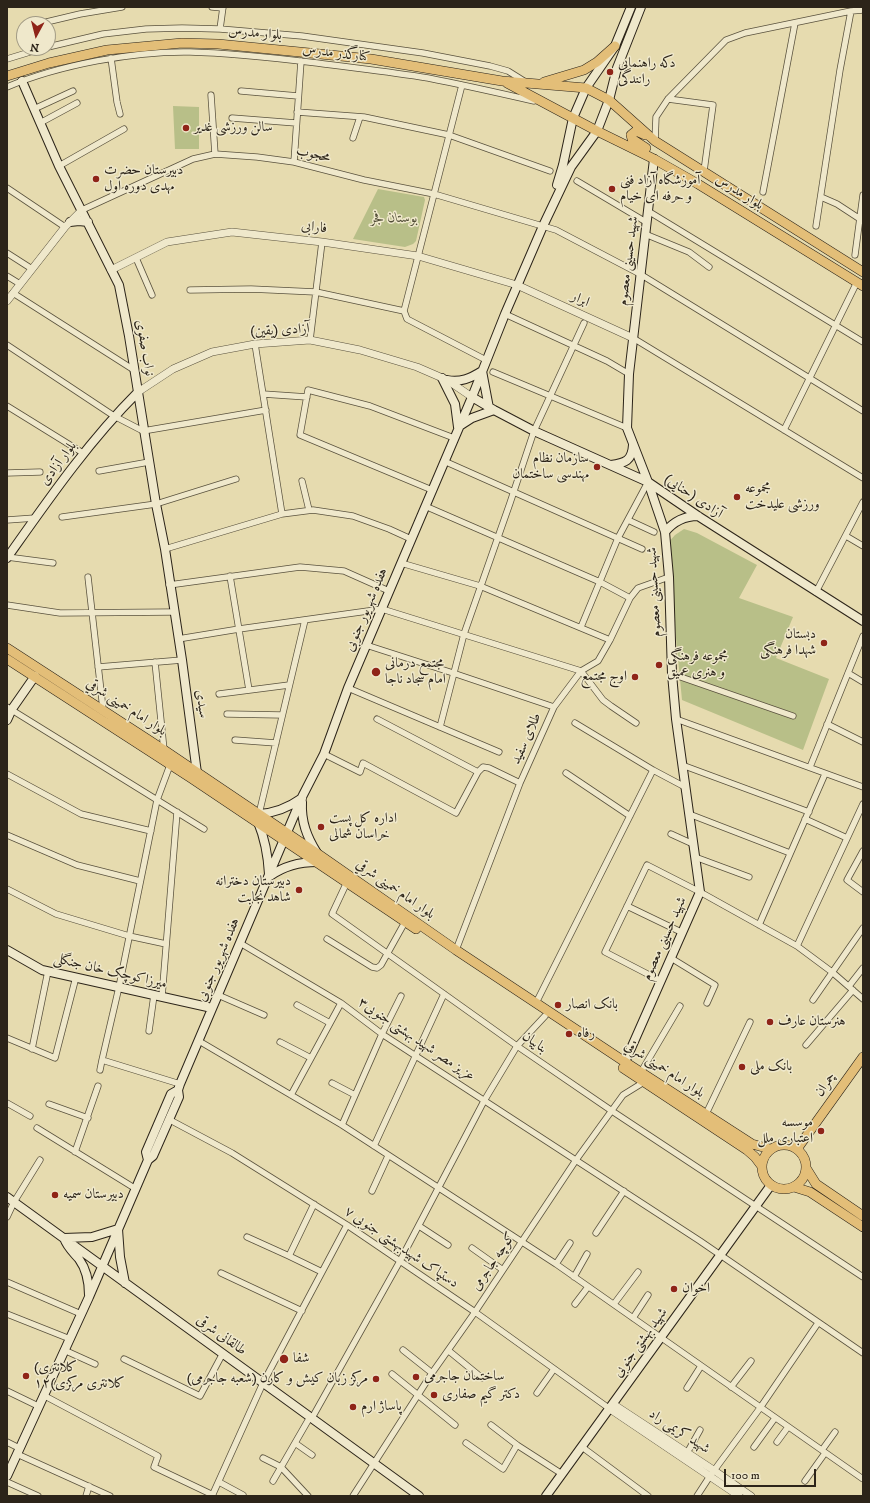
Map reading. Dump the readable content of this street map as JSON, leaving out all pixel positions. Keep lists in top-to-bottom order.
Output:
{
  "streets": {
    "main road": [
      "بلوار مدرس",
      "شهید حسینی معصوم",
      "نواب صفوی",
      "بلوار آزادی",
      "آزادی (حنایی)",
      "هفده شهریور جنوبی",
      "سیدی",
      "بلوار امام خمینی شرقي",
      "میرزاکوچک خان جنگلی",
      "چمران",
      "طالقانی شرقی",
      "شهید بهشتی جنوبی"
    ],
    "street": [
      "کنارگذر مدرس",
      "محجوب",
      "فارابی",
      "ابرار",
      "آزادی (یقین)",
      "طلای سفید",
      "عزیز مصر شهید بهشتی جنوبی۳",
      "بناییان",
      "دستپاک شهیدبهشتی جنوبی ۷",
      "کوچه جاجرمی",
      "شهید کریمی راد"
    ]
  },
  "crossings": [
    ["بلوار مدرس", "کنارگذر مدرس"],
    ["بلوار مدرس", "شهید حسینی معصوم"],
    ["کنارگذر مدرس", "نواب صفوی"],
    ["محجوب", "شهید حسینی معصوم"],
    ["محجوب", "نواب صفوی"],
    ["فارابی", "ابرار"],
    ["فارابی", "نواب صفوی"],
    ["فارابی", "هفده شهریور جنوبی"],
    ["شهید حسینی معصوم", "ابرار"],
    ["شهید حسینی معصوم", "آزادی (حنایی)"],
    ["شهید حسینی معصوم", "بلوار امام خمینی شرقي"],
    ["شهید حسینی معصوم", "طلای سفید"],
    ["ابرار", "هفده شهریور جنوبی"],
    ["آزادی (یقین)", "نواب صفوی"],
    ["آزادی (یقین)", "بلوار آزادی"],
    ["آزادی (یقین)", "آزادی (حنایی)"],
    ["آزادی (یقین)", "هفده شهریور جنوبی"],
    ["نواب صفوی", "بلوار آزادی"],
    ["نواب صفوی", "سیدی"],
    ["آزادی (حنایی)", "هفده شهریور جنوبی"],
    ["هفده شهریور جنوبی", "بلوار امام خمینی شرقي"],
    ["هفده شهریور جنوبی", "میرزاکوچک خان جنگلی"],
    ["هفده شهریور جنوبی", "عزیز مصر شهید بهشتی جنوبی۳"],
    ["هفده شهریور جنوبی", "دستپاک شهیدبهشتی جنوبی ۷"],
    ["هفده شهریور جنوبی", "طالقانی شرقی"],
    ["سیدی", "بلوار امام خمینی شرقي"],
    ["بلوار امام خمینی شرقي", "طلای سفید"],
    ["بلوار امام خمینی شرقي", "بناییان"],
    ["بلوار امام خمینی شرقي", "چمران"],
    ["بلوار امام خمینی شرقي", "کوچه جاجرمی"],
    ["بلوار امام خمینی شرقي", "شهید بهشتی جنوبی"],
    ["عزیز مصر شهید بهشتی جنوبی۳", "کوچه جاجرمی"],
    ["عزیز مصر شهید بهشتی جنوبی۳", "شهید بهشتی جنوبی"],
    ["بناییان", "کوچه جاجرمی"],
    ["بناییان", "شهید بهشتی جنوبی"],
    ["چمران", "شهید بهشتی جنوبی"],
    ["دستپاک شهیدبهشتی جنوبی ۷", "کوچه جاجرمی"],
    ["دستپاک شهیدبهشتی جنوبی ۷", "شهید بهشتی جنوبی"],
    ["دستپاک شهیدبهشتی جنوبی ۷", "شهید کریمی راد"],
    ["کوچه جاجرمی", "طالقانی شرقی"],
    ["شهید بهشتی جنوبی", "شهید کریمی راد"]
  ],
  "parks": ["بوستان فجر"],
  "places": [
    "دکه راهنمایی رانندگی",
    "سالن ورزشی غدیر",
    "دبیرستان حضرت مهدی دوره اول",
    "آموزشگاه آزاد فنی و حرفه ای خیام",
    "سازمان نظام مهندسی ساختمان",
    "مجموعه ورزشی علیدخت",
    "دبستان شهدا فرهنگی",
    "مجموعه فرهنگی و هنری عمیق",
    "مجتمع درمانی امام سجاد ناجا",
    "اوج مجتمع",
    "اداره کل پست خراسان شمالی",
    "دبیرستان دخترانه شاهد نجابت",
    "بانک انصار",
    "هنرستان عارف",
    "رفاه",
    "بانک ملی",
    "موسسه اعتباری ملل",
    "دبیرستان سمیه",
    "اخوان",
    "شفا",
    "(کلانتری ۱۲(کلانتری مرکزی",
    "ساختمان جاجرمی",
    "مرکز زبان کیش و کارن (شعبه جاجرمی)",
    "دکتر گیم صفاری",
    "پاساژ ارم"
  ],
  "scale_bar": "100 m",
  "north": "bottom"
}
